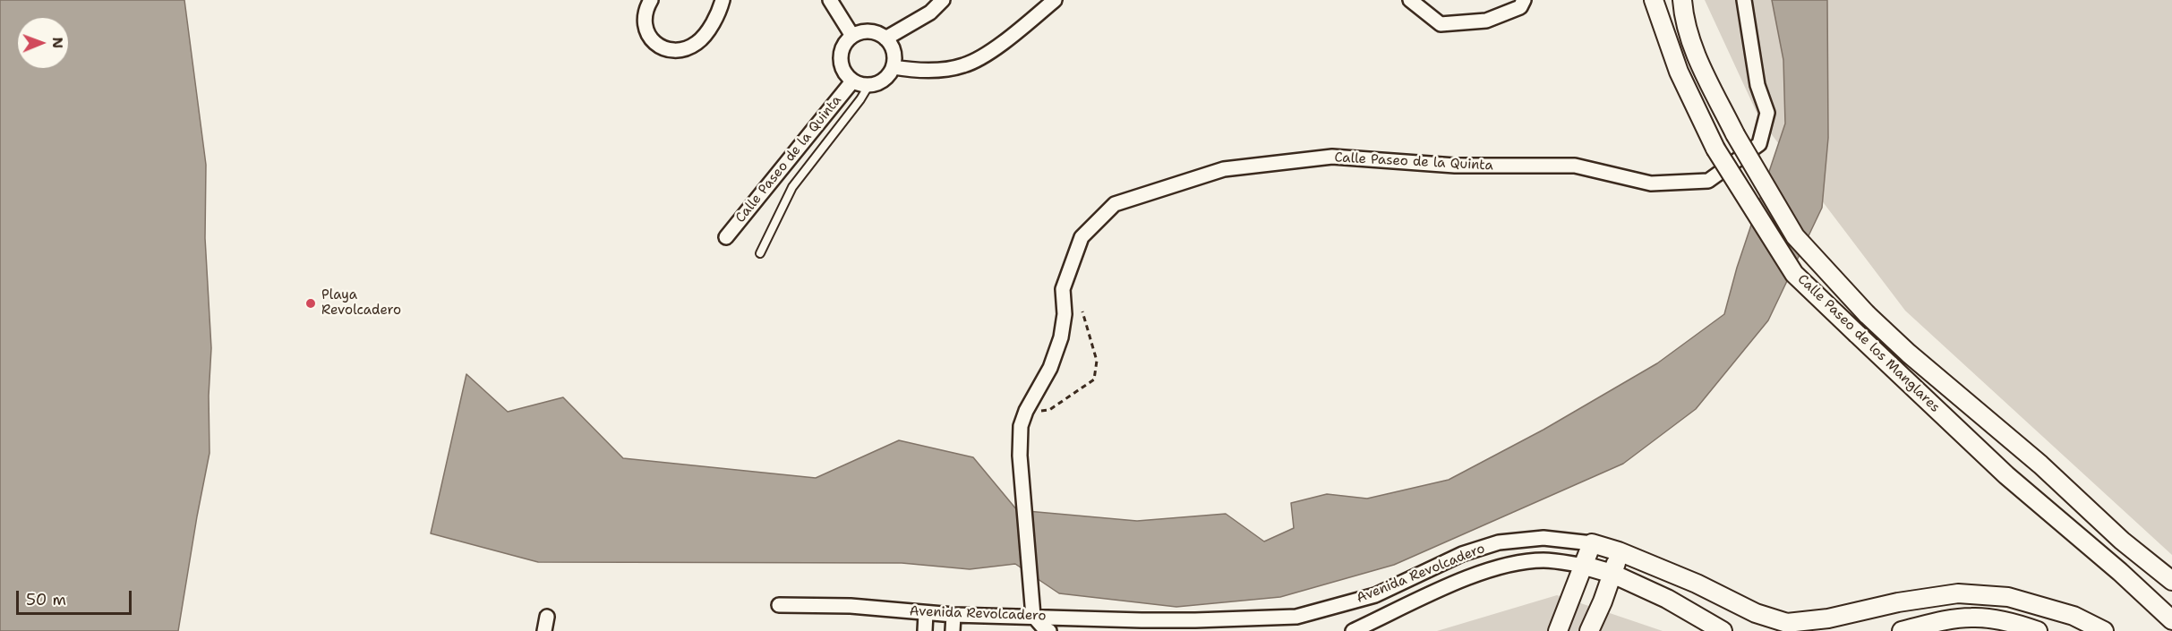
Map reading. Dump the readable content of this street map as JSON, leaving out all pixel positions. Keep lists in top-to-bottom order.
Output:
{
  "streets": {
    "main road": ["Calle Paseo de los Manglares", "Avenida Revolcadero"],
    "street": ["Calle Paseo de la Quinta"]
  },
  "crossings": [
    ["Calle Paseo de la Quinta", "Avenida Revolcadero"]
  ],
  "places": ["Playa Revolcadero"],
  "scale_bar": "50 m",
  "north": "right"
}
